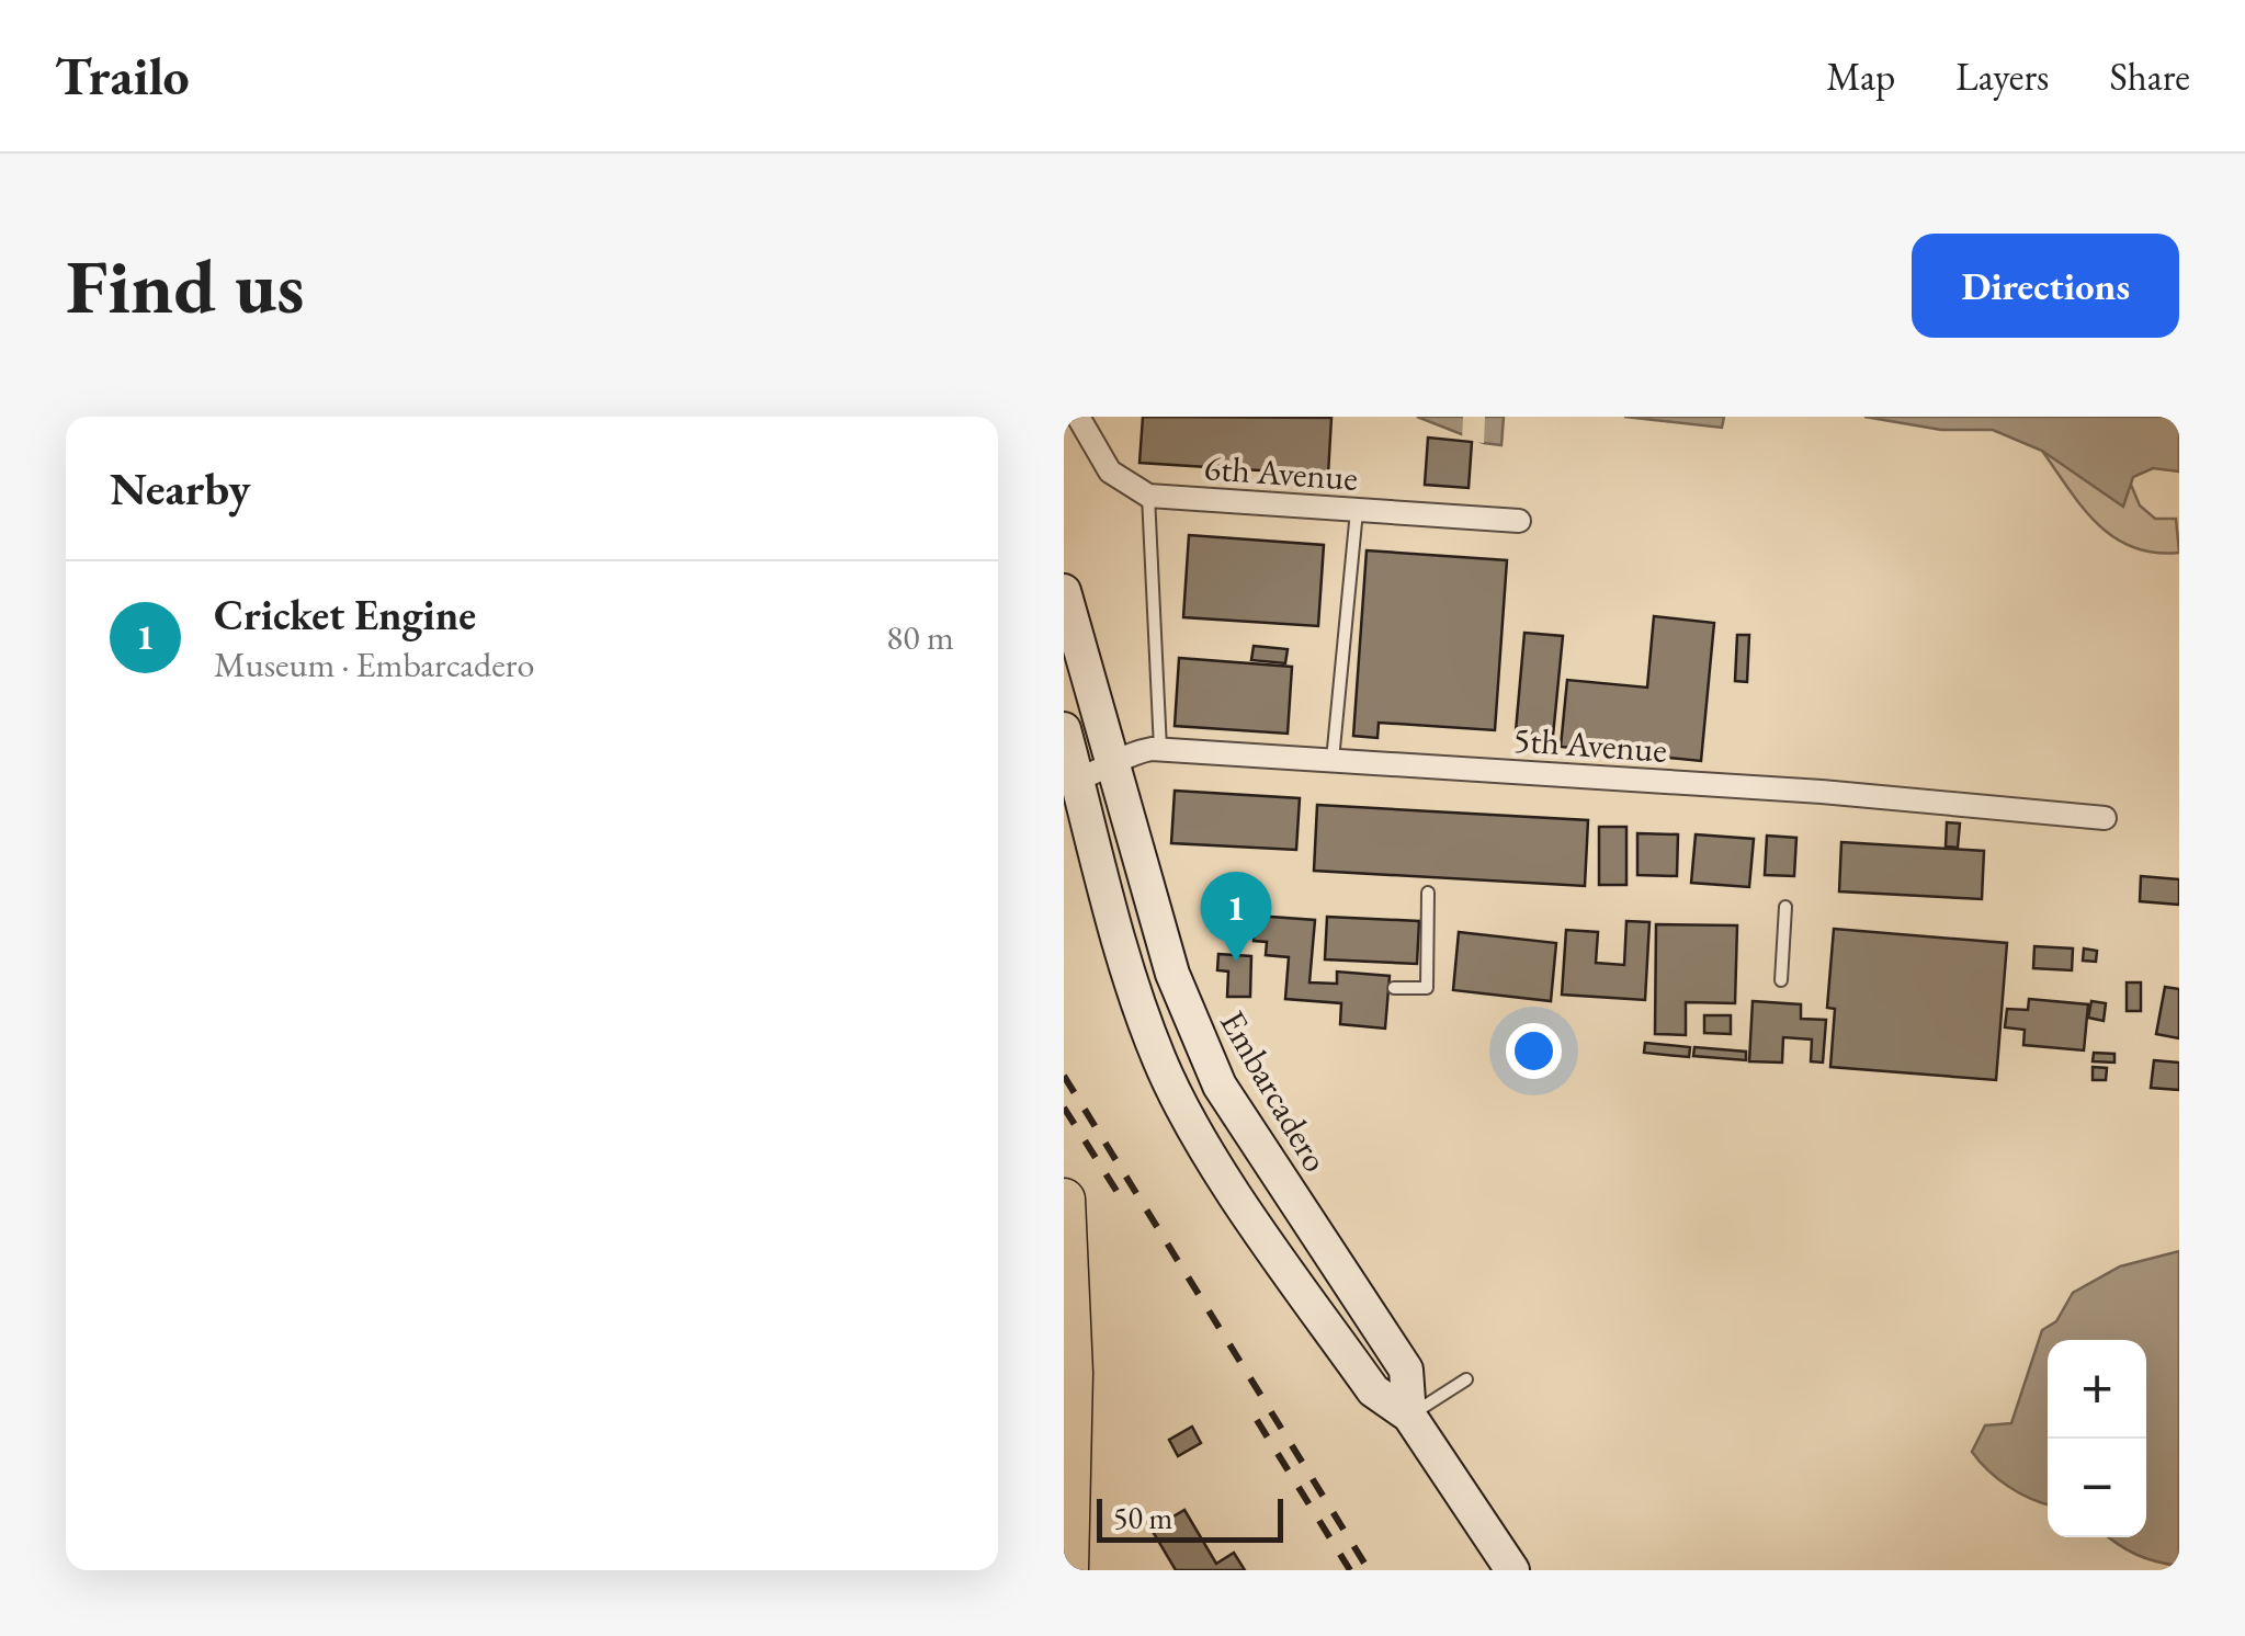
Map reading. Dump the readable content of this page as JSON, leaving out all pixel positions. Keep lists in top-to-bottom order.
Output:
{
  "streets": {
    "main road": ["Embarcadero"],
    "street": ["6th Avenue", "5th Avenue"]
  },
  "crossings": [
    ["5th Avenue", "Embarcadero"]
  ],
  "scale_bar": "50 m",
  "page": {
    "header": "Trailo",
    "nav": ["Map", "Layers", "Share"],
    "buttons": "Directions",
    "title": "Find us",
    "heading": "Nearby",
    "list": [
      {
        "mark": "1",
        "name": "Cricket Engine",
        "note": "Museum · Embarcadero",
        "value": "80 m"
      }
    ],
    "pins": "1",
    "map_buttons": ["+", "−"],
    "scale": "50 m"
  }
}
